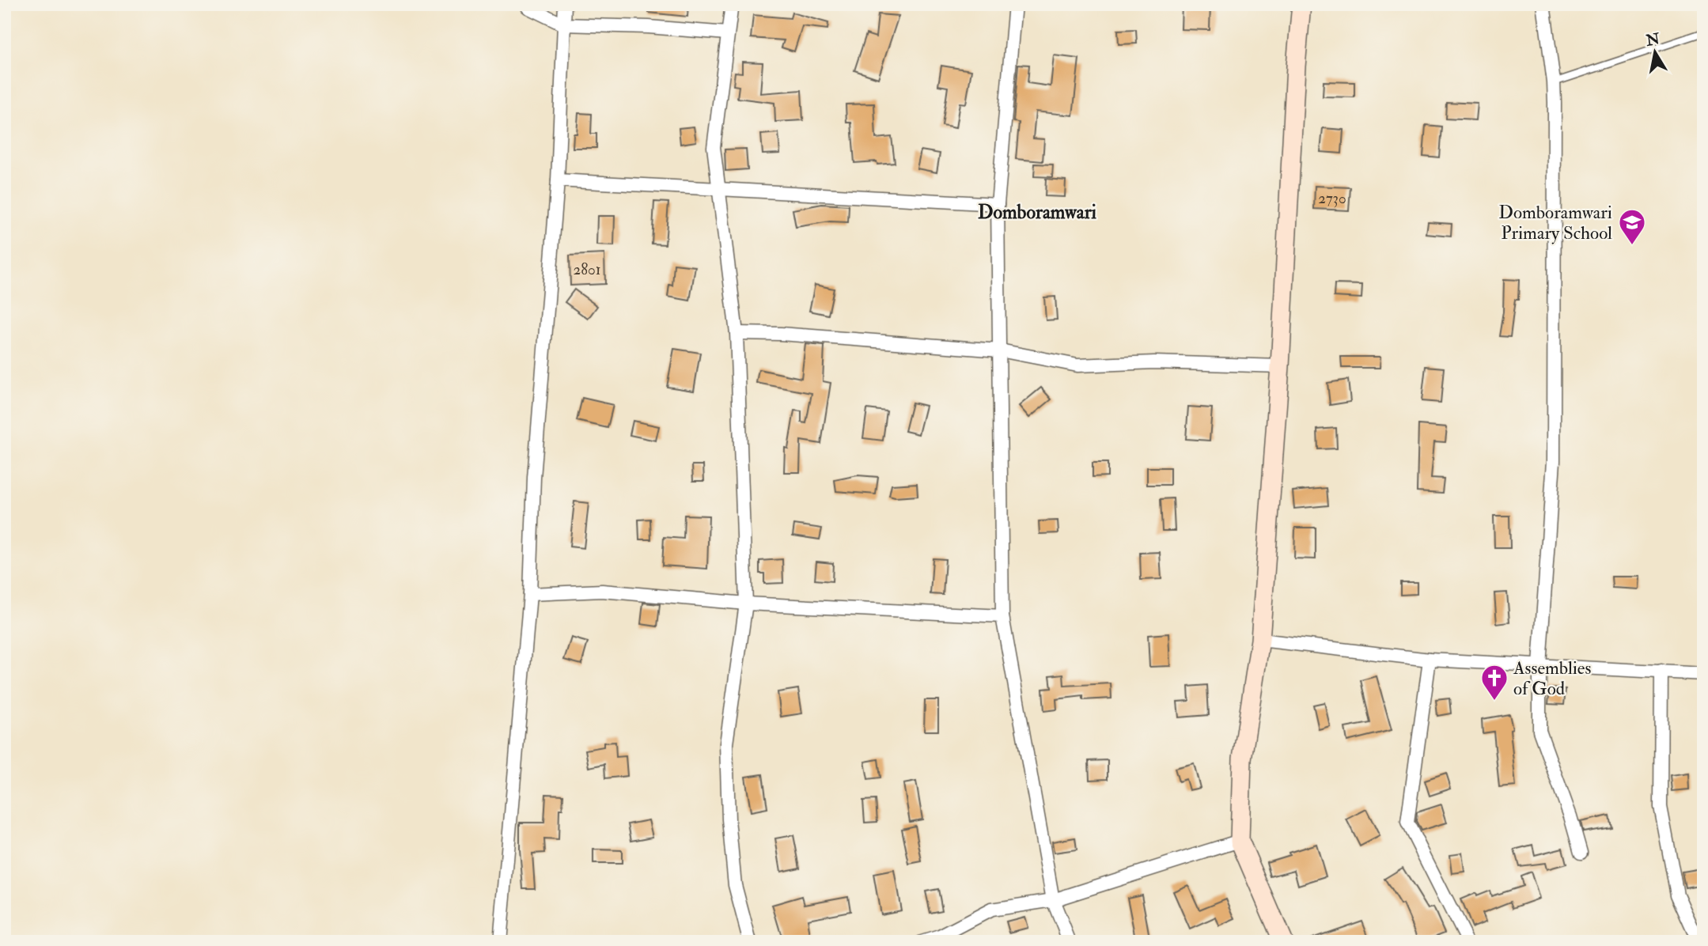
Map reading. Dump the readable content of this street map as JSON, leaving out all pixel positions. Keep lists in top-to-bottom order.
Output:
{
  "districts": ["Domboramwari"],
  "places": {
    "school or university": ["Domboramwari Primary School"],
    "church": ["Assemblies of God"]
  },
  "house_numbers": ["2730", "2801"],
  "north": "top"
}
